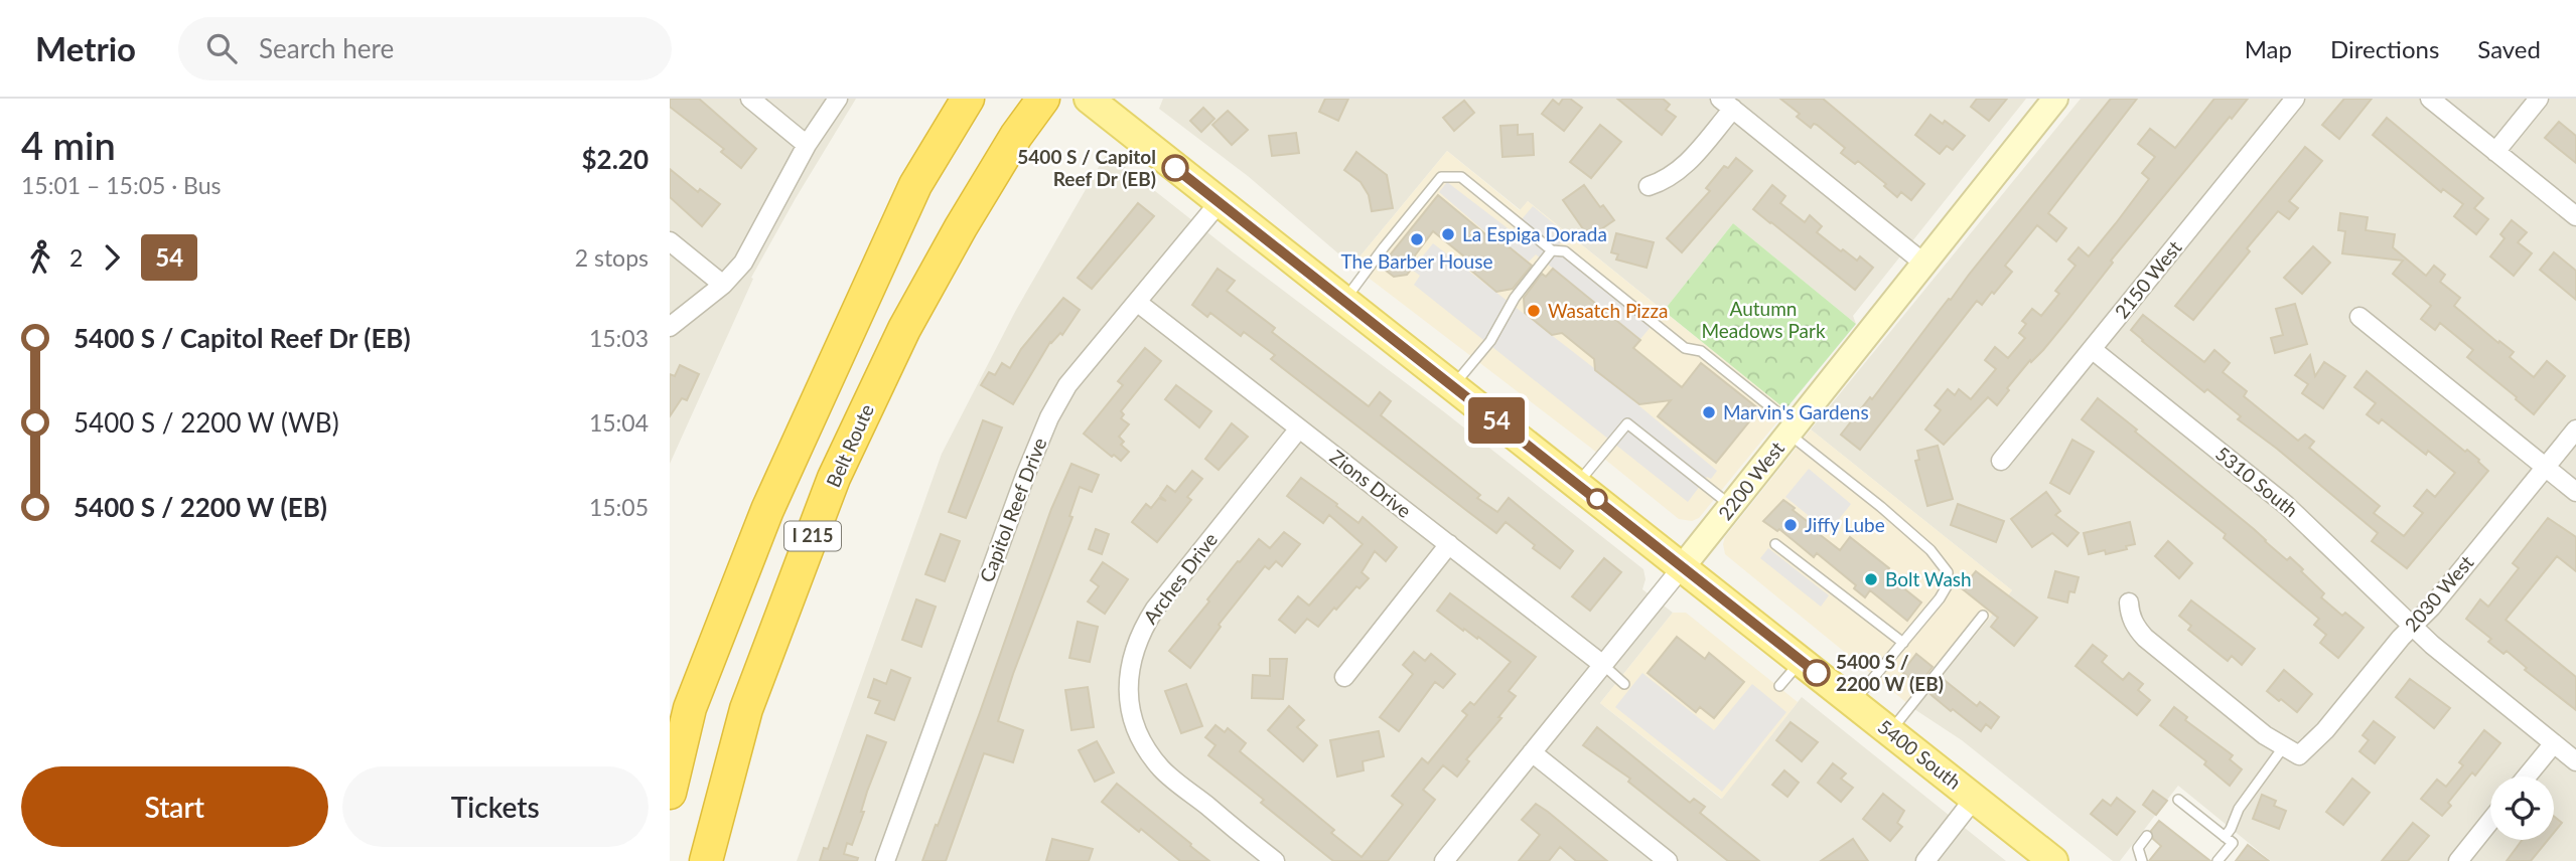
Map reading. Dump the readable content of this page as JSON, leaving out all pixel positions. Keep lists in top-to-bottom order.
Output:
{
  "streets": {
    "highway": ["Belt Route", "I 215"],
    "main road": ["5400 South"],
    "street": [
      "2150 West",
      "2200 West",
      "5310 South",
      "Zions Drive",
      "Capitol Reef Drive",
      "Arches Drive",
      "2030 West"
    ]
  },
  "crossings": [
    ["2150 West", "5310 South"],
    ["2200 West", "Zions Drive"],
    ["2200 West", "5400 South"],
    ["5310 South", "2030 West"],
    ["Zions Drive", "Capitol Reef Drive"],
    ["Zions Drive", "Arches Drive"],
    ["Capitol Reef Drive", "5400 South"]
  ],
  "parks": ["Autumn Meadows Park"],
  "places": [
    "5400 S / Capitol Reef Dr (EB)",
    "La Espiga Dorada",
    "The Barber House",
    "Wasatch Pizza",
    "Marvin's Gardens",
    "Jiffy Lube",
    "Bolt Wash",
    "5400 S / 2200 W (EB)"
  ],
  "lines": ["bus line 54"],
  "page": {
    "header": "Metrio",
    "search": "Search here",
    "nav": ["Map", "Directions", "Saved"],
    "heading": ["4 min", "15:01 – 15:05 · Bus", "$2.20"],
    "on_map": "54",
    "legs": ["2", "54", "2 stops"],
    "list": [
      {
        "name": "5400 S / Capitol Reef Dr (EB)",
        "value": "15:03"
      },
      {
        "name": "5400 S / 2200 W (WB)",
        "value": "15:04"
      },
      {
        "name": "5400 S / 2200 W (EB)",
        "value": "15:05"
      }
    ],
    "buttons": ["Start", "Tickets"]
  }
}
